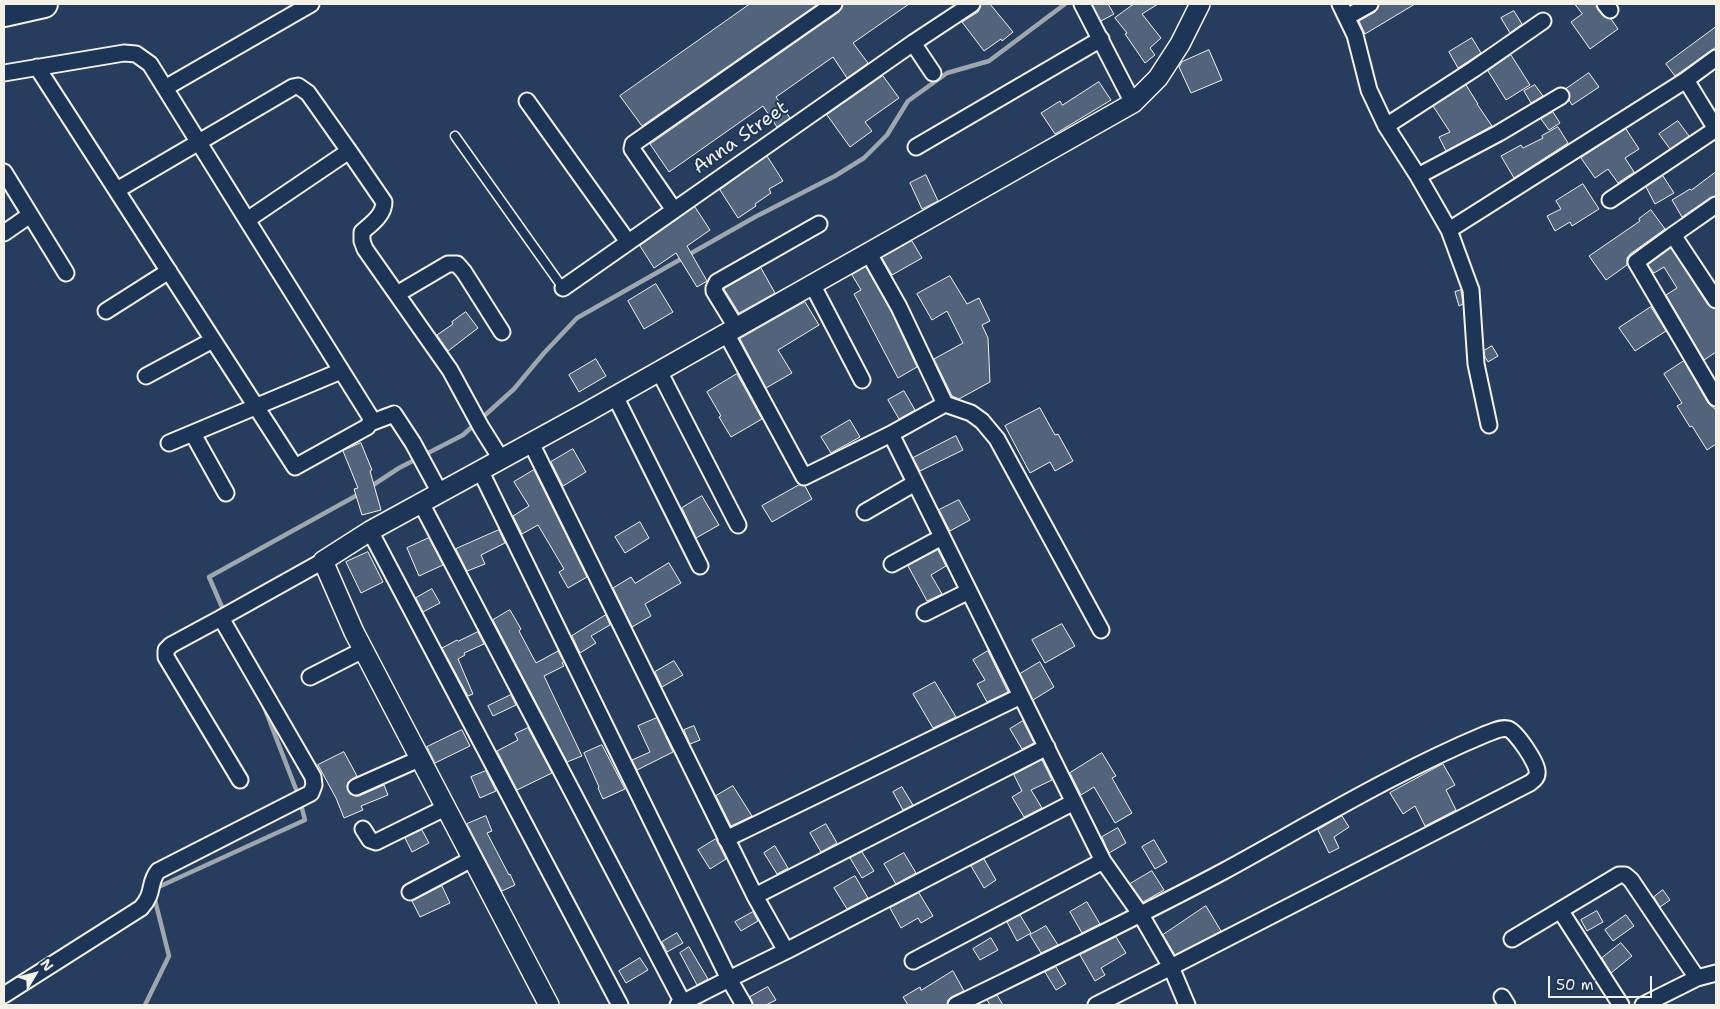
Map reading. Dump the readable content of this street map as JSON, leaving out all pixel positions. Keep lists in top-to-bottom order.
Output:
{
  "streets": {
    "street": ["Anna Street"]
  },
  "scale_bar": "50 m",
  "north": "top right"
}
